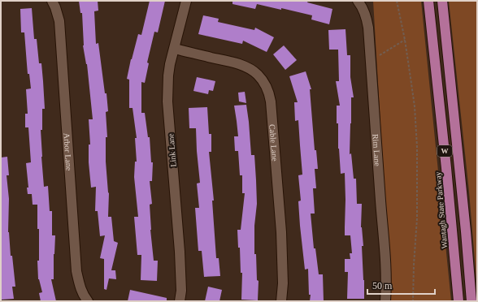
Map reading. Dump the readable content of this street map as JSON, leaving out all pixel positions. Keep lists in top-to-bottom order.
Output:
{
  "streets": {
    "highway": ["W", "Wantagh State Parkway"],
    "street": [
      "Cable Lane",
      "Link Lane",
      "Rim Lane",
      "Arbor Lane"
    ]
  },
  "crossings": [
    ["Cable Lane", "Link Lane"]
  ],
  "scale_bar": "50 m"
}
